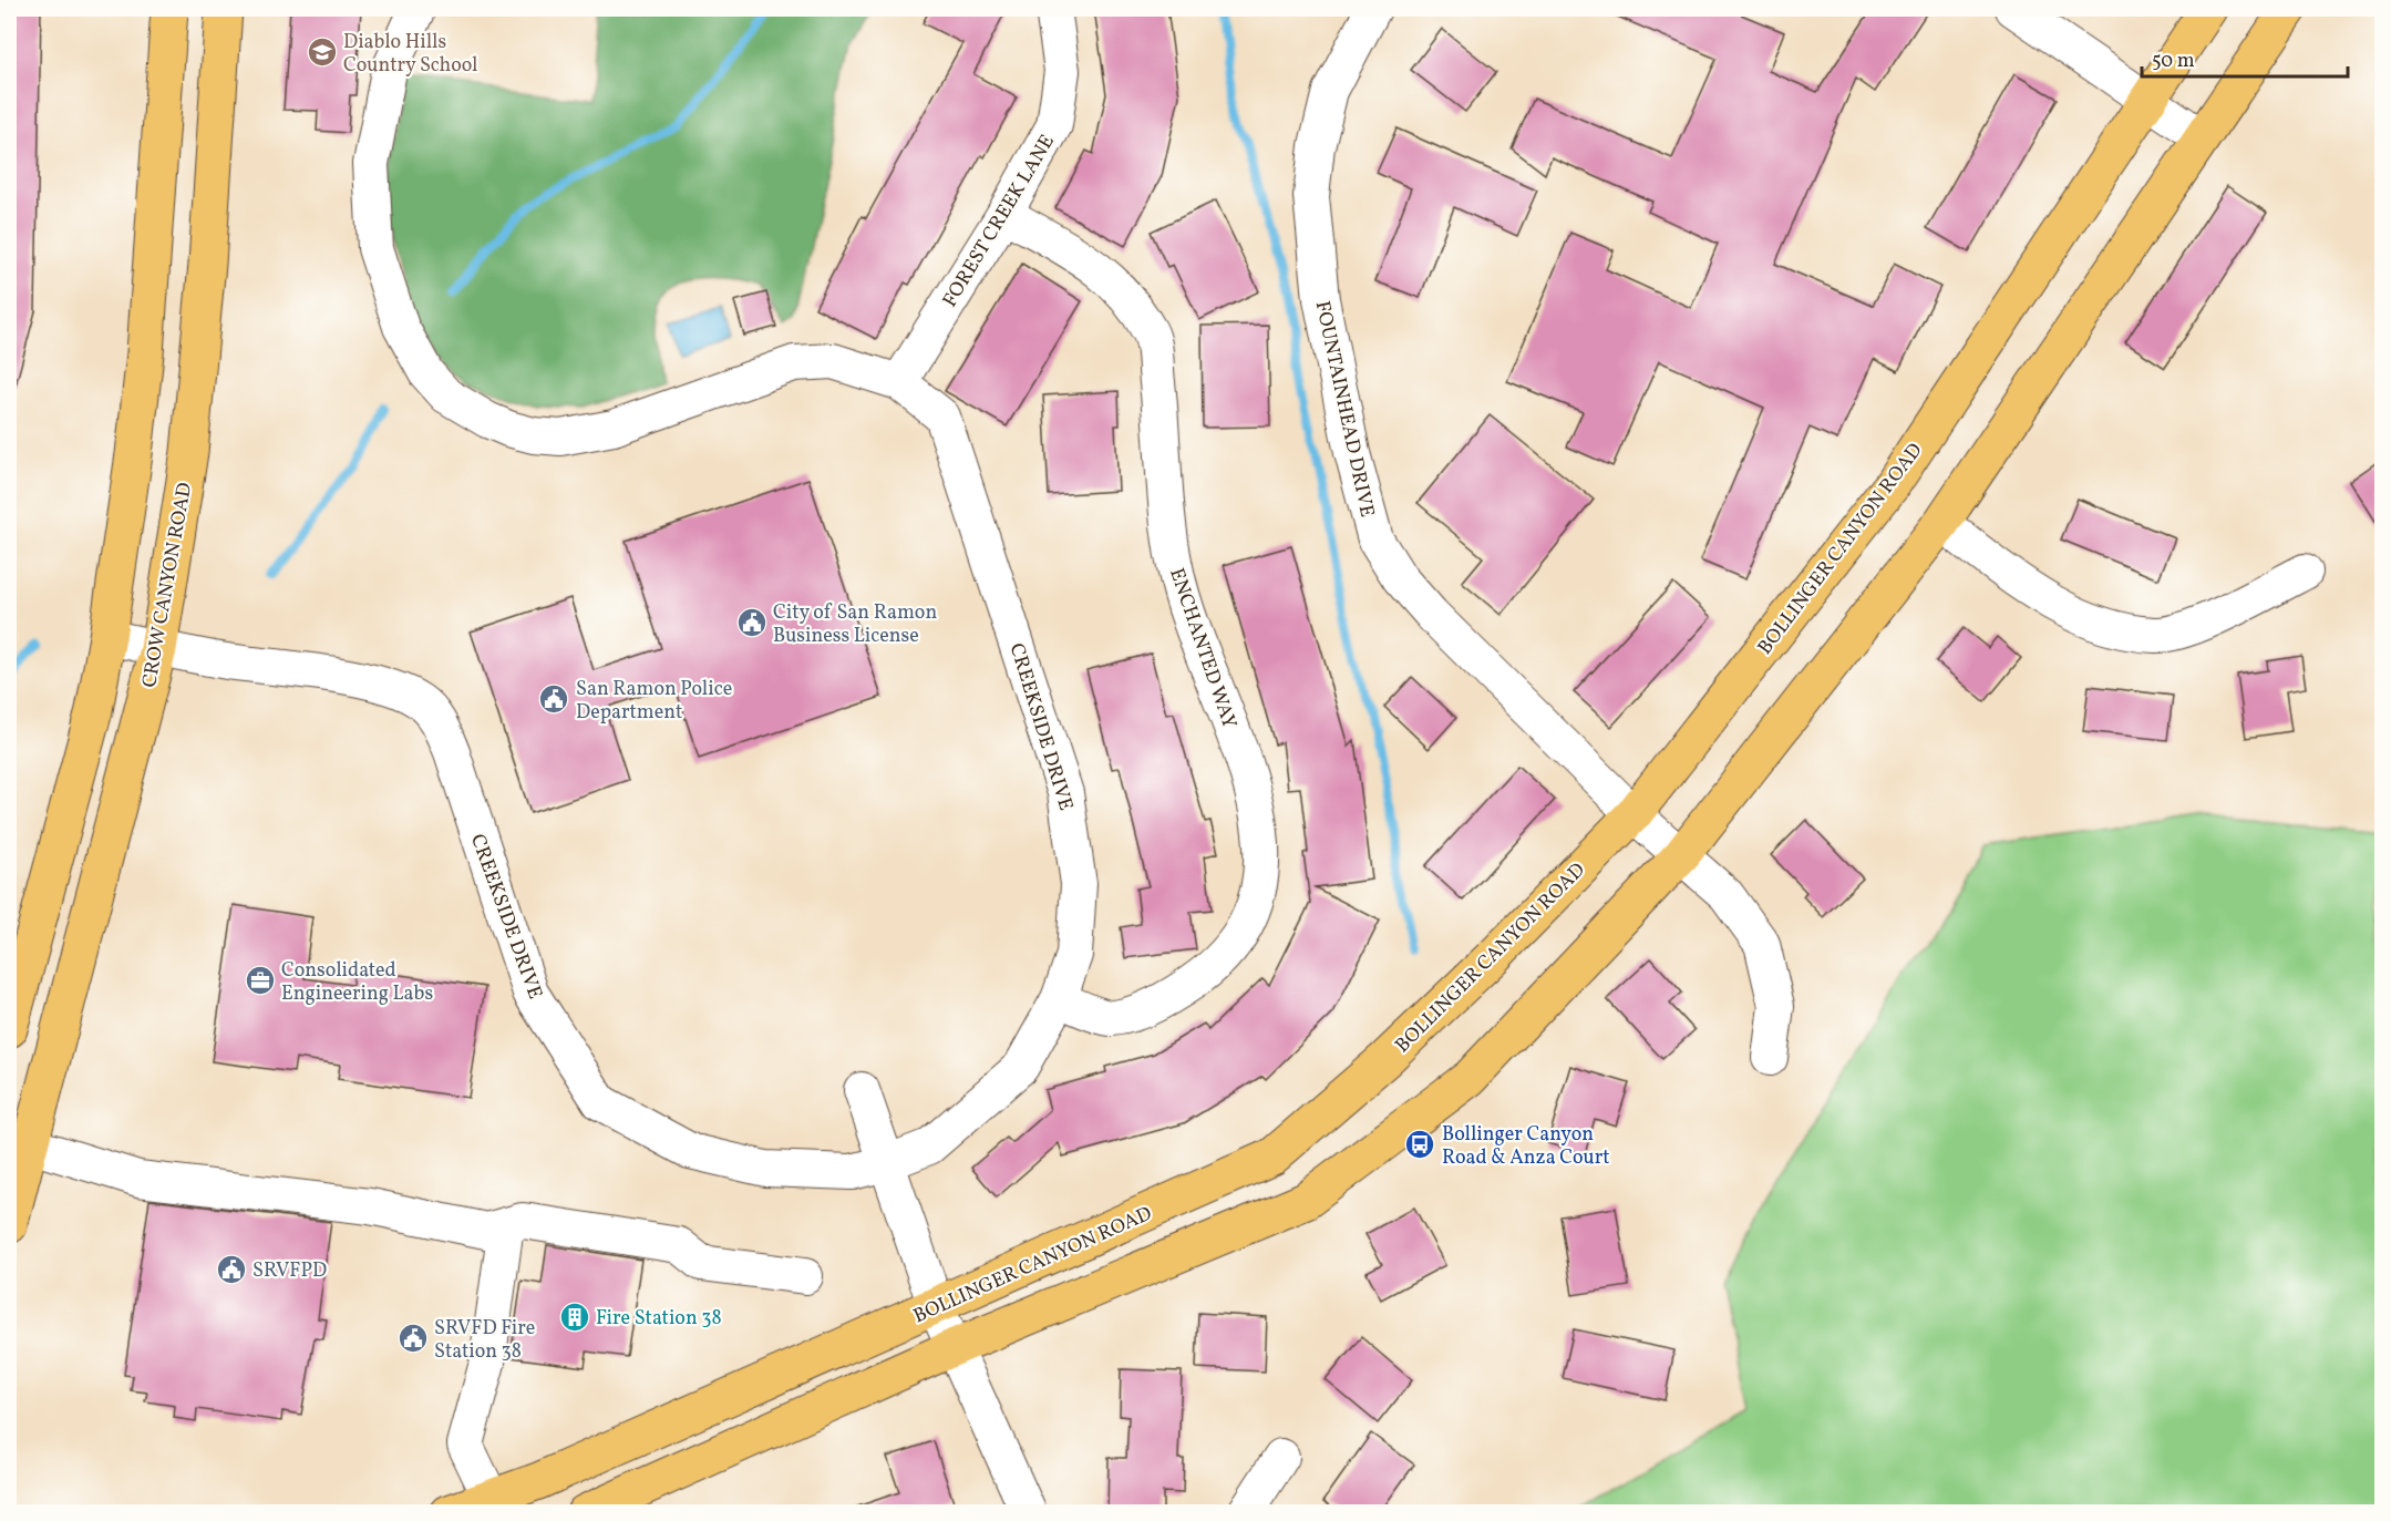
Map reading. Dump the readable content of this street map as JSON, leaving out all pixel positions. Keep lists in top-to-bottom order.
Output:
{
  "streets": {
    "main road": ["BOLLINGER CANYON ROAD", "CROW CANYON ROAD"],
    "street": [
      "FOREST CREEK LANE",
      "FOUNTAINHEAD DRIVE",
      "ENCHANTED WAY",
      "CREEKSIDE DRIVE"
    ]
  },
  "crossings": [
    ["FOREST CREEK LANE", "ENCHANTED WAY"],
    ["FOREST CREEK LANE", "CREEKSIDE DRIVE"],
    ["FOUNTAINHEAD DRIVE", "BOLLINGER CANYON ROAD"],
    ["CROW CANYON ROAD", "CREEKSIDE DRIVE"],
    ["ENCHANTED WAY", "CREEKSIDE DRIVE"]
  ],
  "places": {
    "school or university": ["Diablo Hills Country School"],
    "public building": [
      "City of San Ramon Business License",
      "San Ramon Police Department",
      "SRVFPD",
      "SRVFD Fire Station 38"
    ],
    "office": ["Consolidated Engineering Labs"],
    "bus stop": ["Bollinger Canyon Road & Anza Court"],
    "building": ["Fire Station 38"]
  },
  "scale_bar": "50 m"
}
